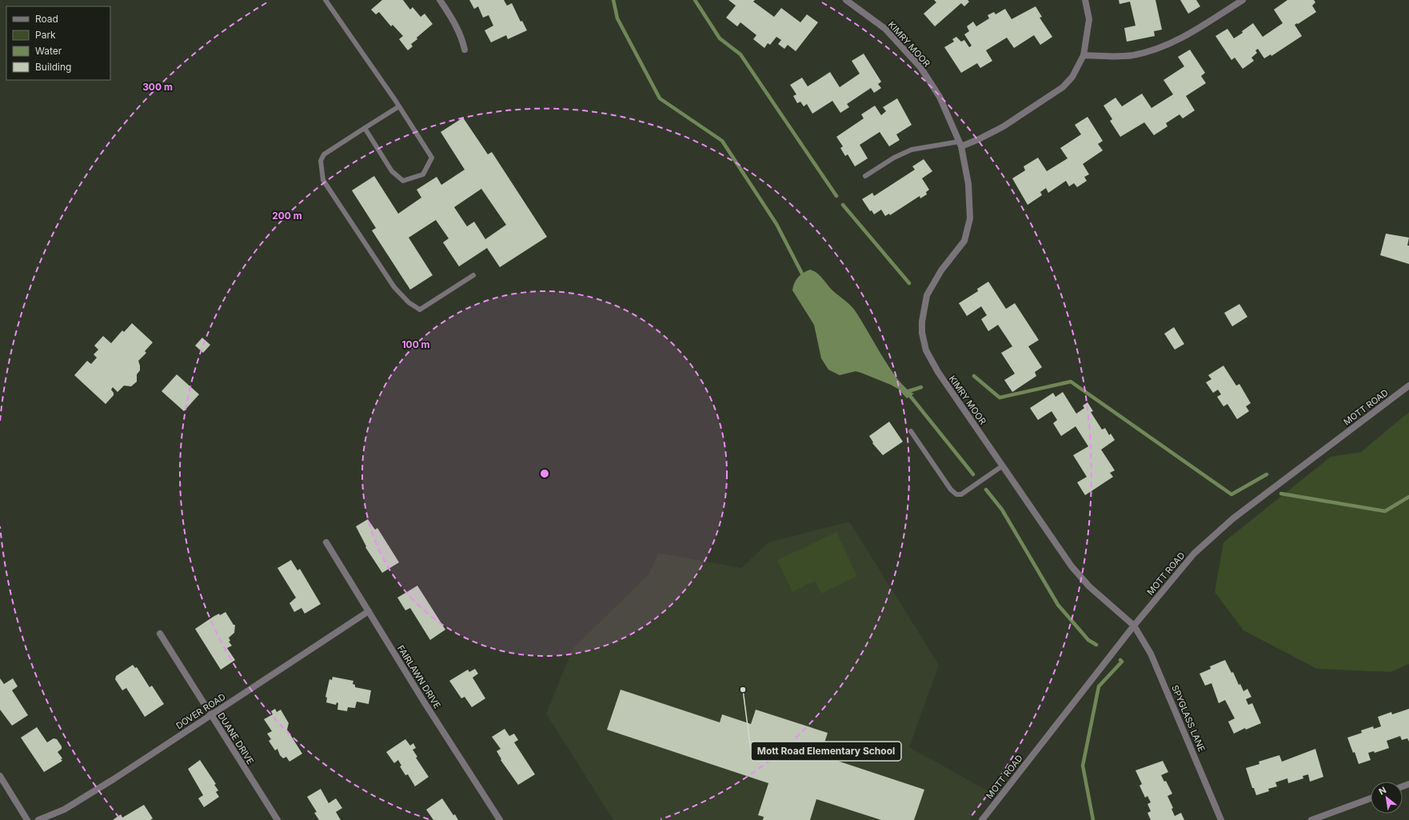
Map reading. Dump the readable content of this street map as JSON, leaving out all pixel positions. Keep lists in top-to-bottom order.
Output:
{
  "streets": {
    "street": [
      "KIMRY MOOR",
      "MOTT ROAD",
      "FAIRLAWN DRIVE",
      "DOVER ROAD",
      "SPYGLASS LANE",
      "DUANE DRIVE"
    ]
  },
  "crossings": [
    ["KIMRY MOOR", "MOTT ROAD"],
    ["KIMRY MOOR", "SPYGLASS LANE"],
    ["MOTT ROAD", "SPYGLASS LANE"],
    ["FAIRLAWN DRIVE", "DOVER ROAD"],
    ["DOVER ROAD", "DUANE DRIVE"]
  ],
  "places": ["Mott Road Elementary School"],
  "legend": [
    "Road",
    "Park",
    "Water",
    "Building"
  ],
  "north": "top left",
  "rings": ["300 m", "200 m", "100 m"]
}
